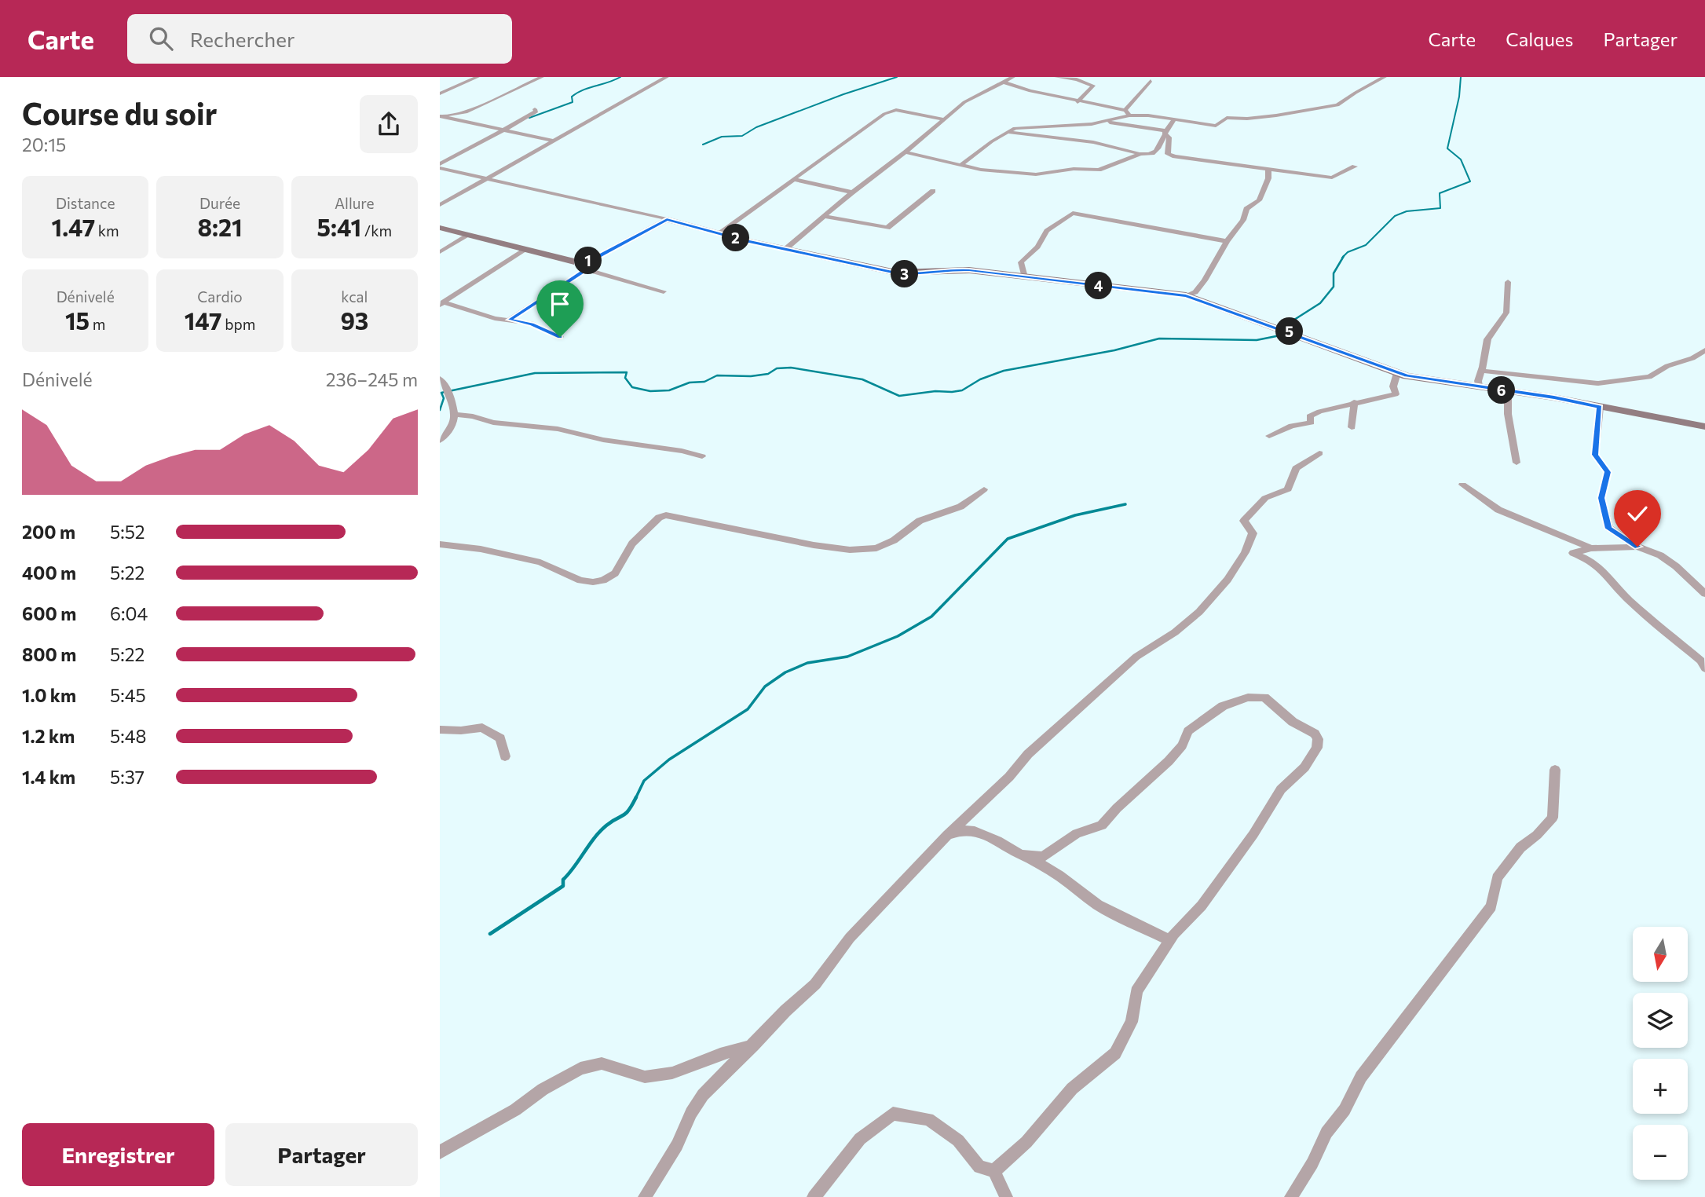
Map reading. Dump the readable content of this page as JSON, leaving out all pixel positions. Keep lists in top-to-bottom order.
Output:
{
  "north": "bottom",
  "page": {
    "header": "Carte",
    "search": "Rechercher",
    "nav": ["Carte", "Calques", "Partager"],
    "heading": ["Course du soir", "20:15"],
    "stats": [
      ["Distance", "1.47 km"],
      ["Durée", "8:21"],
      ["Allure", "5:41 /km"],
      ["Dénivelé", "15 m"],
      ["Cardio", "147 bpm"],
      ["kcal", "93"]
    ],
    "pins": [
      "2",
      "1",
      "3",
      "4",
      "5",
      "6"
    ],
    "chart": ["Dénivelé", "236–245 m"],
    "list": [
      {
        "name": "200 m",
        "note": "5:52"
      },
      {
        "name": "400 m",
        "note": "5:22"
      },
      {
        "name": "600 m",
        "note": "6:04"
      },
      {
        "name": "800 m",
        "note": "5:22"
      },
      {
        "name": "1.0 km",
        "note": "5:45"
      },
      {
        "name": "1.2 km",
        "note": "5:48"
      },
      {
        "name": "1.4 km",
        "note": "5:37"
      }
    ],
    "map_buttons": ["+", "−"],
    "buttons": ["Enregistrer", "Partager"]
  }
}
